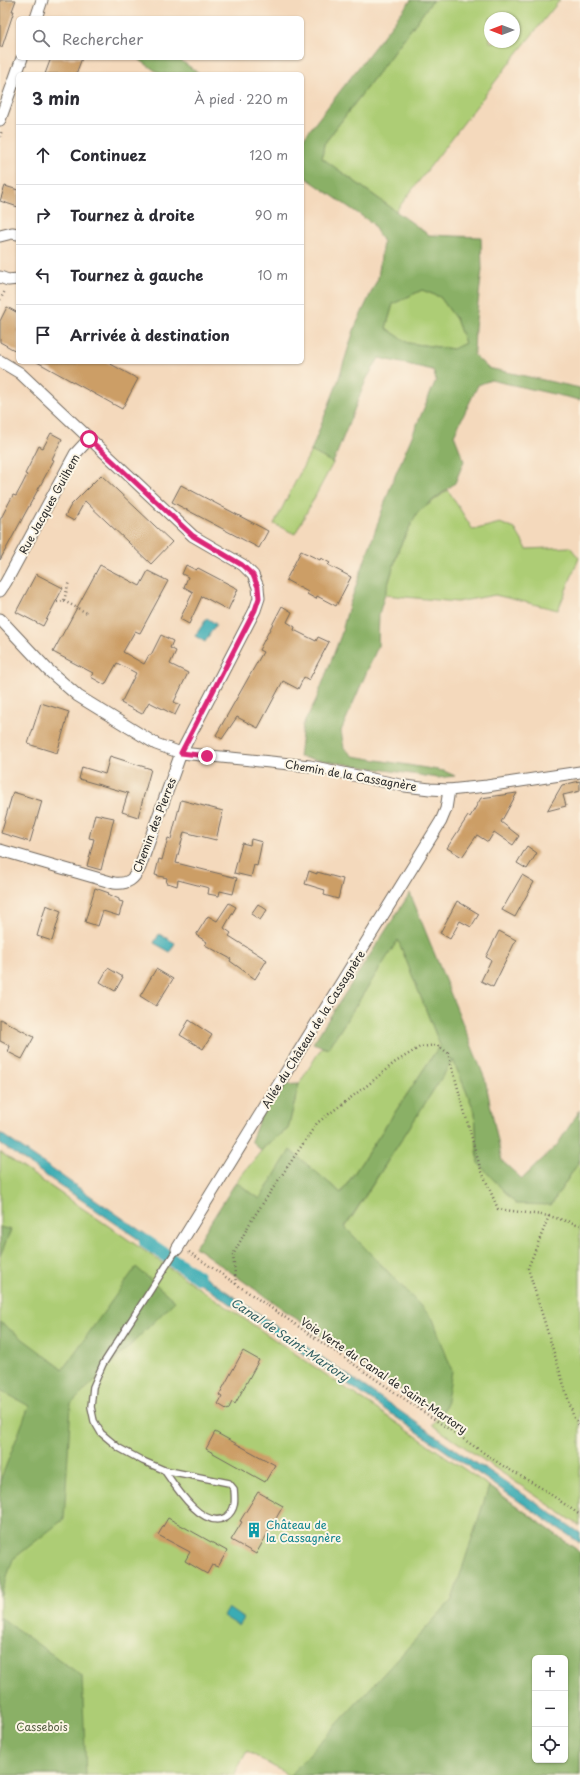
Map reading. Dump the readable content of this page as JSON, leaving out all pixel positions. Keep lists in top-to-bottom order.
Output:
{
  "streets": {
    "street": [
      "Rue Jacques Guilhem",
      "Chemin de la Cassagnère",
      "Chemin des Pierres",
      "Allée du Château de la Cassagnère"
    ],
    "path": ["Voie Verte du Canal de Saint-Martory"]
  },
  "crossings": [
    ["Chemin de la Cassagnère", "Chemin des Pierres"],
    ["Chemin de la Cassagnère", "Allée du Château de la Cassagnère"],
    ["Allée du Château de la Cassagnère", "Voie Verte du Canal de Saint-Martory"]
  ],
  "water": ["Canal de Saint-Martory"],
  "parks": ["Cassebois"],
  "places": {
    "building": ["Château de la Cassagnère"]
  },
  "north": "left",
  "page": {
    "search": "Rechercher",
    "heading": ["3 min", "À pied · 220 m"],
    "list": [
      ["Continuez", "120 m"],
      ["Tournez à droite", "90 m"],
      ["Tournez à gauche", "10 m"],
      "Arrivée à destination"
    ],
    "map_buttons": ["+", "−"]
  }
}
